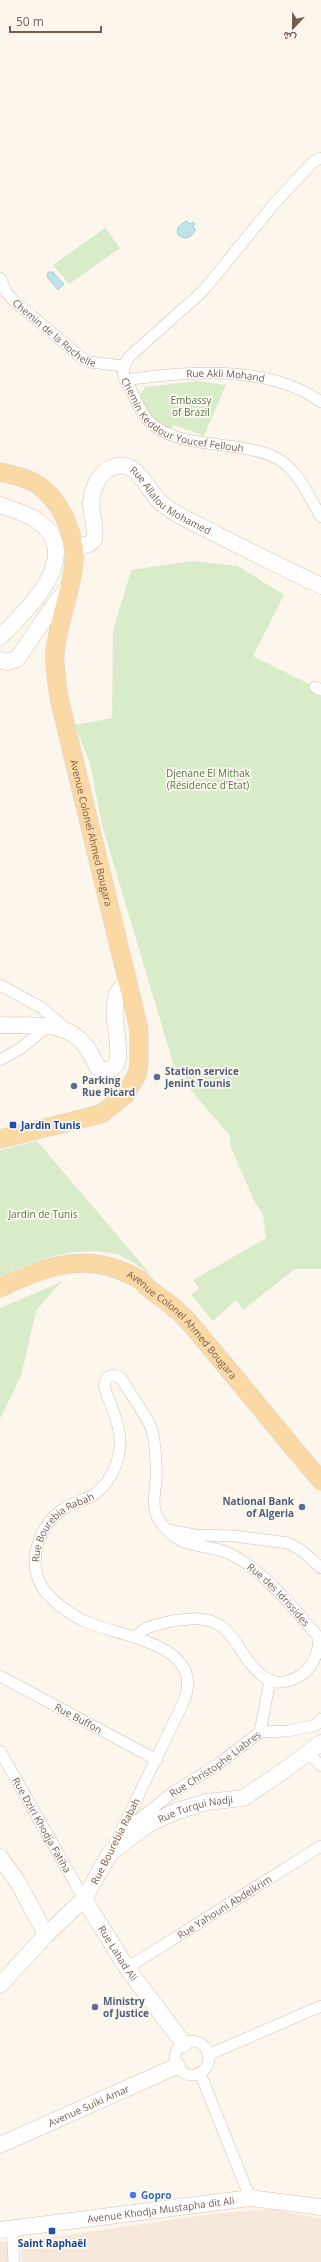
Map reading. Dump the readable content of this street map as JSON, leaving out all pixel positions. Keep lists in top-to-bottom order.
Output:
{
  "streets": {
    "main road": ["Avenue Colonel Ahmed Bougara"],
    "street": [
      "Chemin de la Rochelle",
      "Rue Akli Mohand",
      "Chemin Keddour Youcef Fellouh",
      "Rue Allalou Mohamed",
      "Rue Bourebia Rabah",
      "Rue des Idrissides",
      "Rue Buffon",
      "Rue Christophe Liabres",
      "Rue Turqui Nadji",
      "Rue Dziri Khodja Fatiha",
      "Rue Yahouni Abdelkrim",
      "Rue Lahad Ali",
      "Avenue Suiki Amar",
      "Avenue Khodja Mustapha dit Ali"
    ]
  },
  "crossings": [
    ["Chemin de la Rochelle", "Chemin Keddour Youcef Fellouh"],
    ["Rue Akli Mohand", "Chemin Keddour Youcef Fellouh"],
    ["Rue Allalou Mohamed", "Avenue Colonel Ahmed Bougara"],
    ["Rue Bourebia Rabah", "Rue des Idrissides"],
    ["Rue Bourebia Rabah", "Rue Buffon"],
    ["Rue Bourebia Rabah", "Rue Christophe Liabres"],
    ["Rue Bourebia Rabah", "Rue Turqui Nadji"],
    ["Rue Bourebia Rabah", "Rue Dziri Khodja Fatiha"],
    ["Rue Bourebia Rabah", "Rue Lahad Ali"],
    ["Rue Dziri Khodja Fatiha", "Rue Lahad Ali"],
    ["Rue Yahouni Abdelkrim", "Rue Lahad Ali"],
    ["Rue Lahad Ali", "Avenue Suiki Amar"]
  ],
  "parks": ["Embassy of Brazil", "Djenane El Mithak (Résidence d'Etat)", "Jardin de Tunis"],
  "places": {
    "other": [
      "Station service Jenint Tounis",
      "Parking Rue Picard",
      "National Bank of Algeria",
      "Ministry of Justice",
      "Gopro"
    ],
    "transit": ["Jardin Tunis", "Saint Raphaël"]
  },
  "scale_bar": "50 m",
  "north": "bottom"
}
